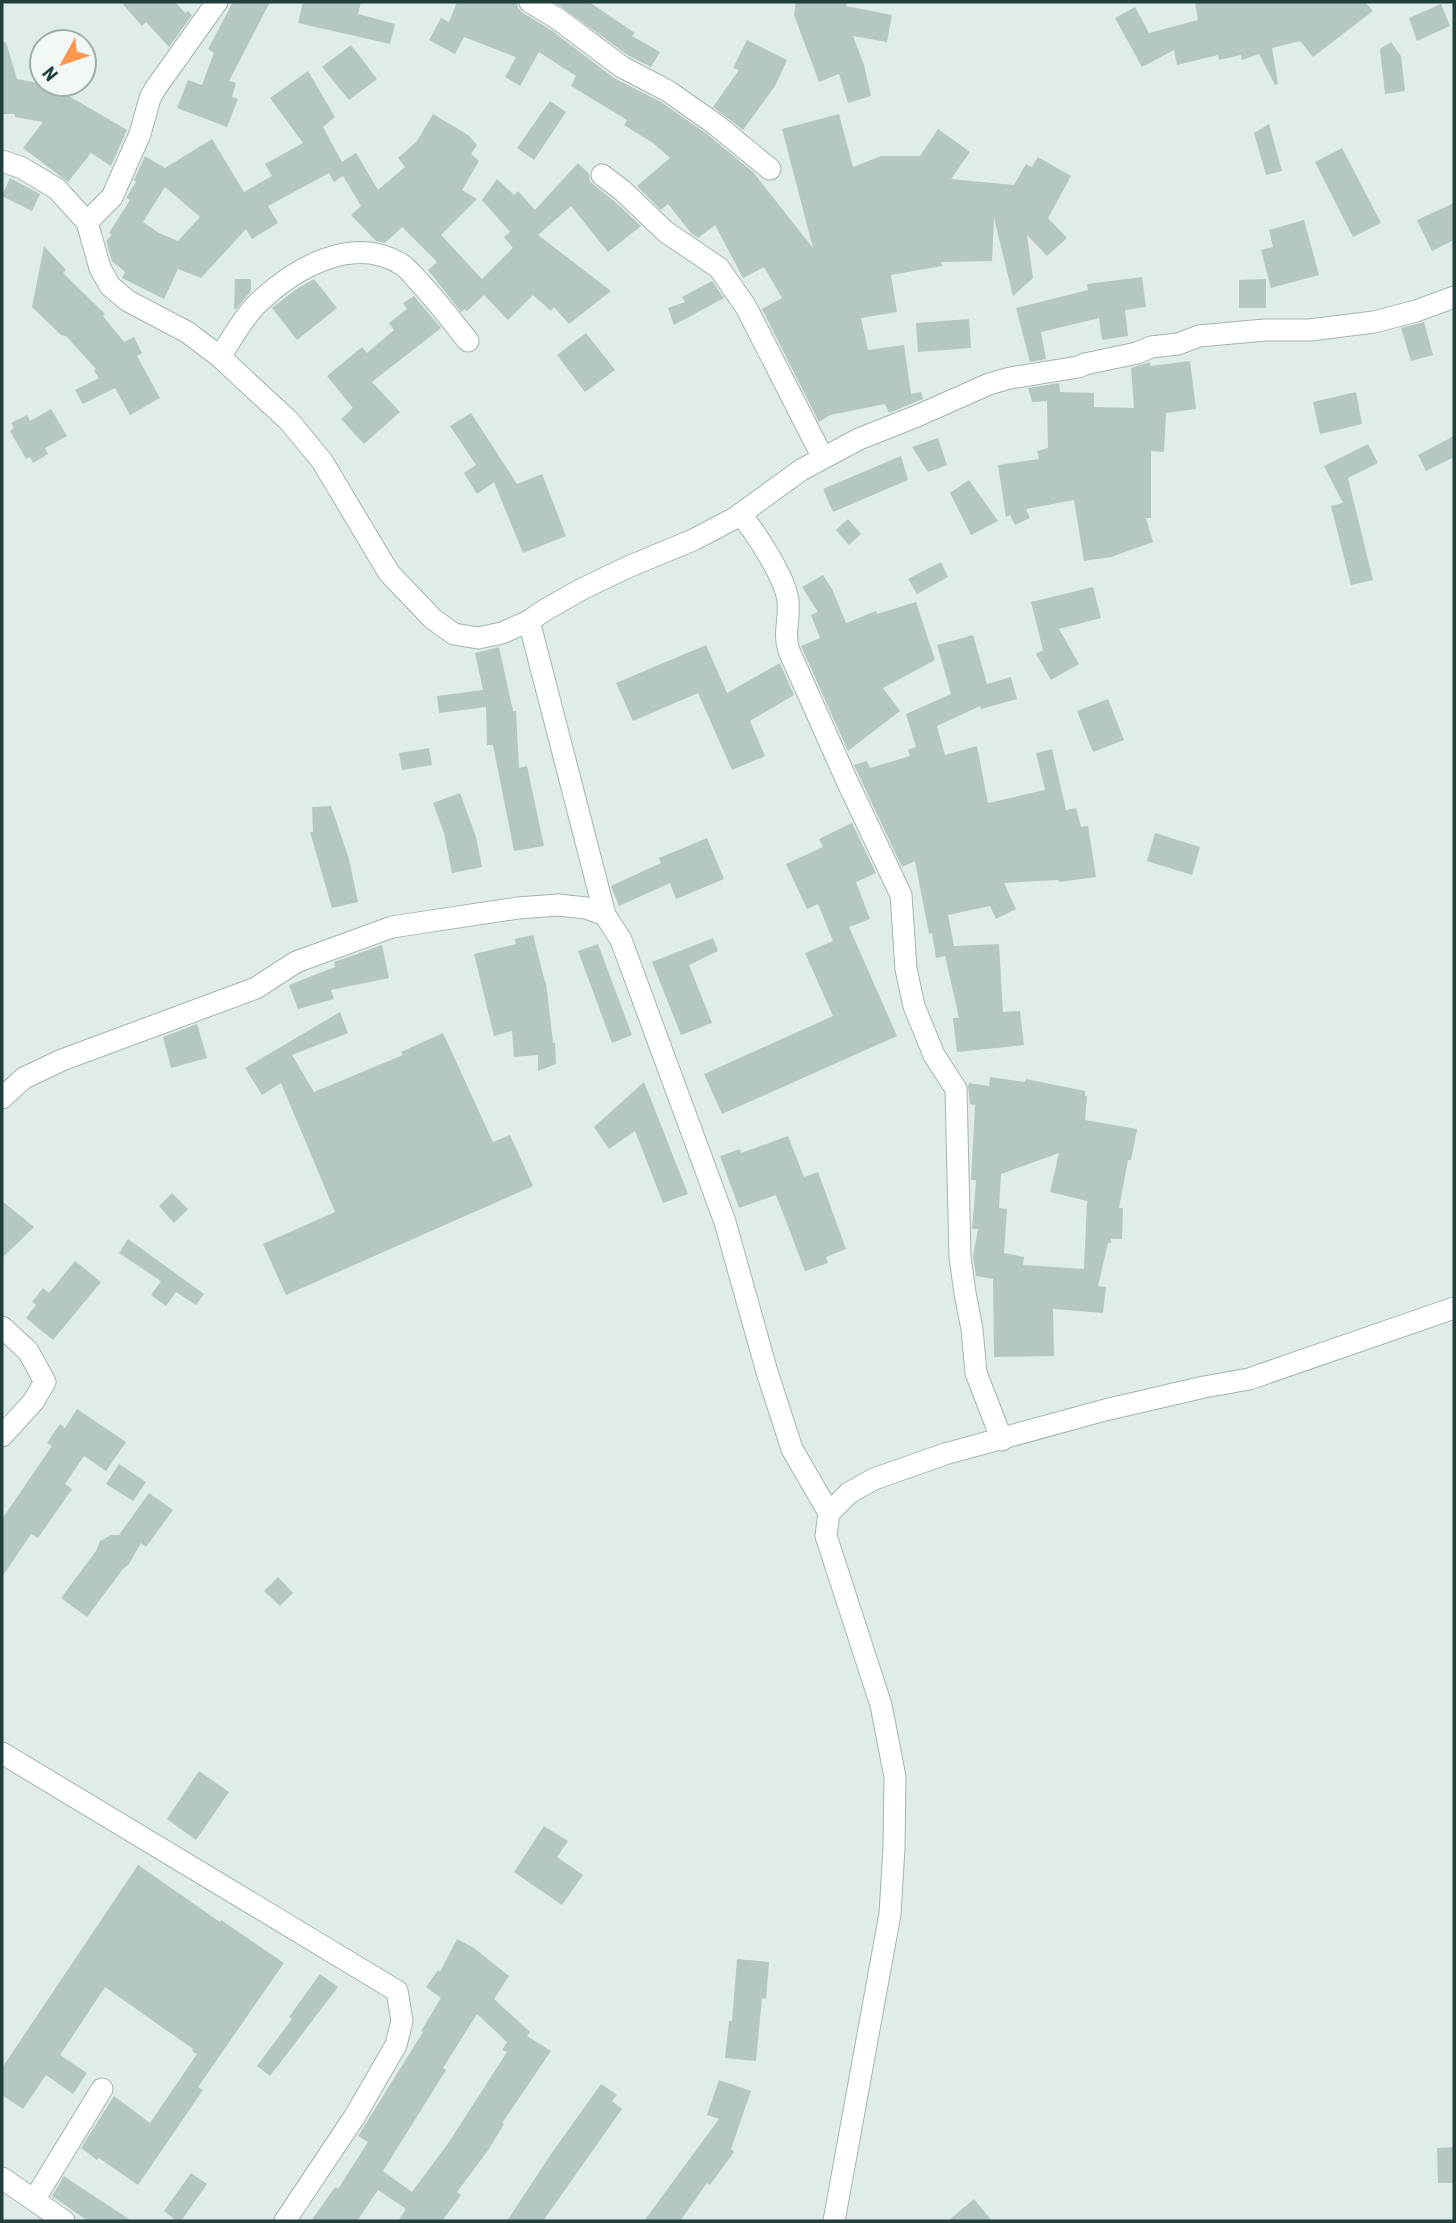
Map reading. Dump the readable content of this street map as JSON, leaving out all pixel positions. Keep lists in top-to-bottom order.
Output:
{
  "north": "bottom left"
}
